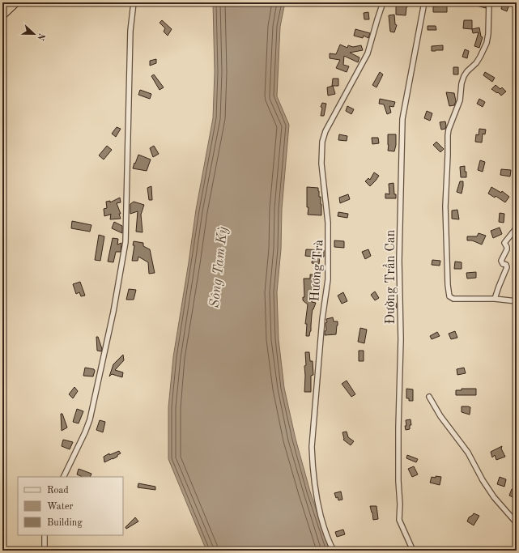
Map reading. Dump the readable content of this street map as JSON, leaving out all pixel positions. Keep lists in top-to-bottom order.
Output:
{
  "streets": {
    "street": ["Hương Trà", "Đường Trần Can"]
  },
  "water": ["Sông Tam Kỳ"],
  "legend": ["Road", "Water", "Building"],
  "north": "right"
}
